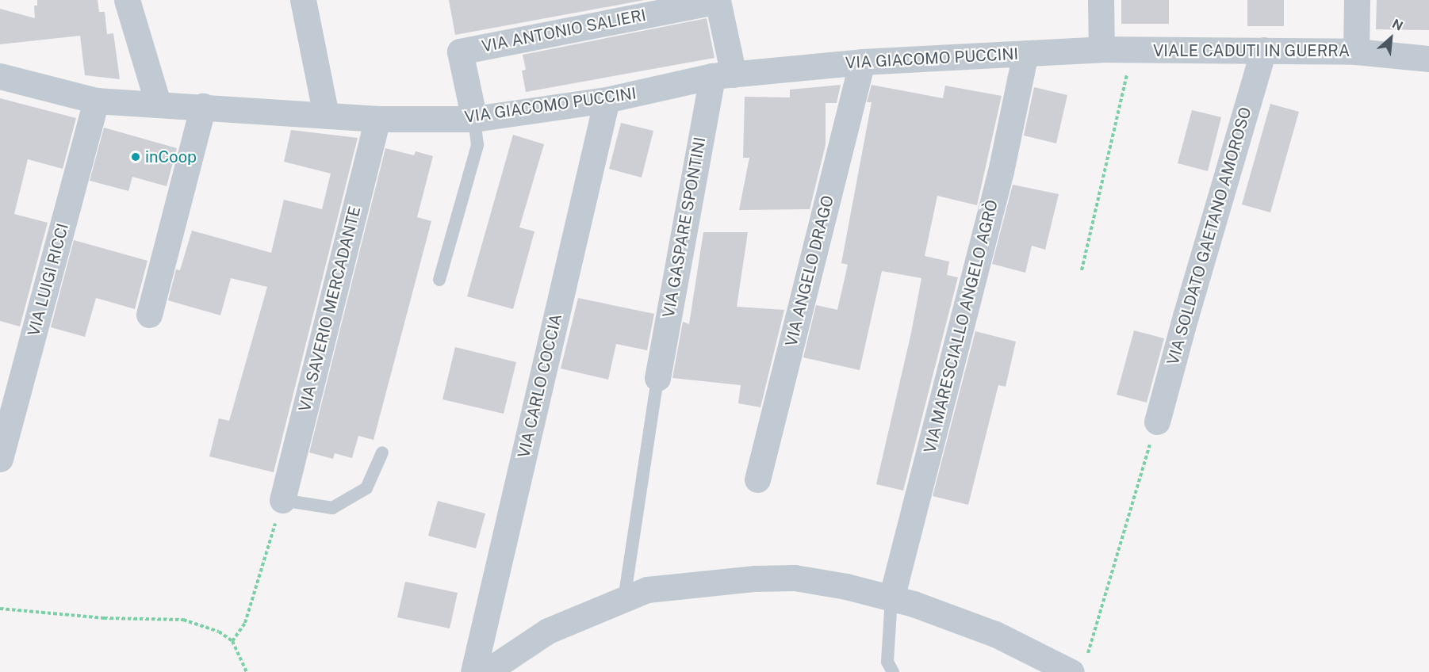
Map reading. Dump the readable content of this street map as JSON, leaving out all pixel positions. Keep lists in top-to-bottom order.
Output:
{
  "streets": {
    "street": [
      "VIA ANTONIO SALIERI",
      "VIALE CADUTI IN GUERRA",
      "VIA GIACOMO PUCCINI",
      "VIA GASPARE SPONTINI",
      "VIA SOLDATO GAETANO AMOROSO",
      "VIA ANGELO DRAGO",
      "VIA LUIGI RICCI",
      "VIA SAVERIO MERCADANTE",
      "VIA MARESCIALLO ANGELO AGRÒ",
      "VIA CARLO COCCIA"
    ]
  },
  "crossings": [
    ["VIA ANTONIO SALIERI", "VIA GIACOMO PUCCINI"],
    ["VIA ANTONIO SALIERI", "VIA GASPARE SPONTINI"],
    ["VIALE CADUTI IN GUERRA", "VIA GIACOMO PUCCINI"],
    ["VIALE CADUTI IN GUERRA", "VIA SOLDATO GAETANO AMOROSO"],
    ["VIA GIACOMO PUCCINI", "VIA GASPARE SPONTINI"],
    ["VIA GIACOMO PUCCINI", "VIA ANGELO DRAGO"],
    ["VIA GIACOMO PUCCINI", "VIA LUIGI RICCI"],
    ["VIA GIACOMO PUCCINI", "VIA SAVERIO MERCADANTE"],
    ["VIA GIACOMO PUCCINI", "VIA MARESCIALLO ANGELO AGRÒ"],
    ["VIA GIACOMO PUCCINI", "VIA CARLO COCCIA"]
  ],
  "places": ["inCoop"],
  "north": "top right"
}
